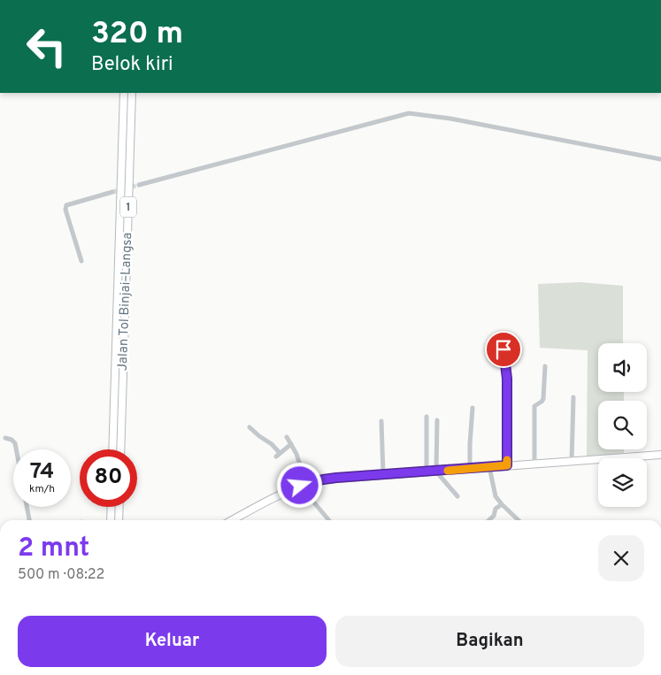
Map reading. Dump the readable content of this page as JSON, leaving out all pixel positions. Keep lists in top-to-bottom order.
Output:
{
  "streets": {
    "highway": ["1", "Jalan Tol Binjai–Langsa"]
  },
  "page": {
    "turn": ["320 m", "Belok kiri"],
    "speed": "74 km/h",
    "limit": "80",
    "heading": ["2 mnt", "500 m · 08:22"],
    "buttons": ["Keluar", "Bagikan"]
  }
}
